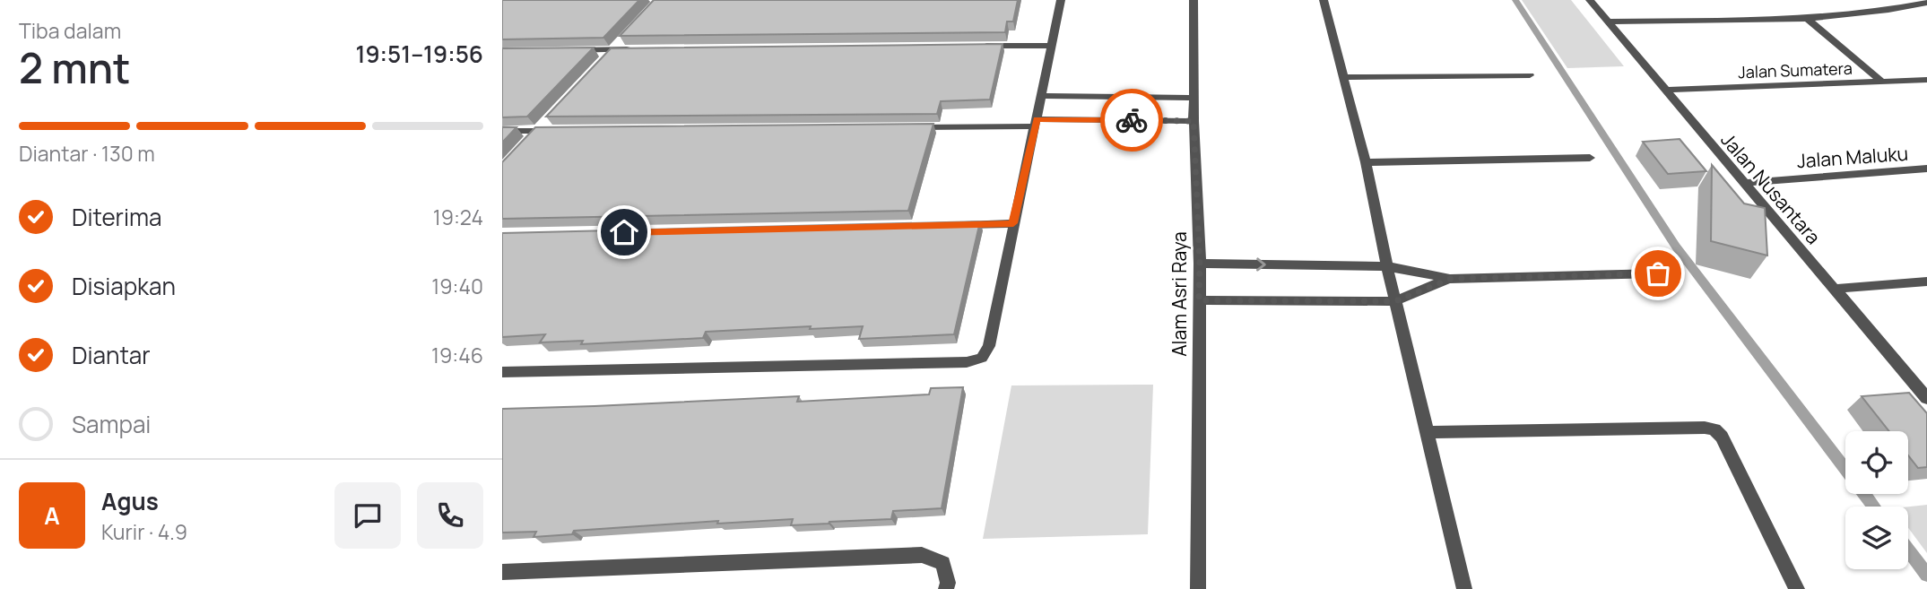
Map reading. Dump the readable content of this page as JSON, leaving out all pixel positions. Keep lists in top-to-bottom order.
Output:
{
  "streets": {
    "street": [
      "Jalan Sumatera",
      "Jalan Maluku",
      "Jalan Nusantara",
      "Alam Asri Raya"
    ]
  },
  "crossings": [
    ["Jalan Sumatera", "Jalan Nusantara"],
    ["Jalan Maluku", "Jalan Nusantara"]
  ],
  "page": {
    "heading": ["2 mnt", "Tiba dalam", "19:51–19:56"],
    "panel": ["Agus", "Kurir · 4.9"],
    "bar": "Diantar · 130 m",
    "list": [
      ["Diterima", "19:24"],
      ["Disiapkan", "19:40"],
      ["Diantar", "19:46"],
      "Sampai"
    ],
    "round": "A"
  }
}
